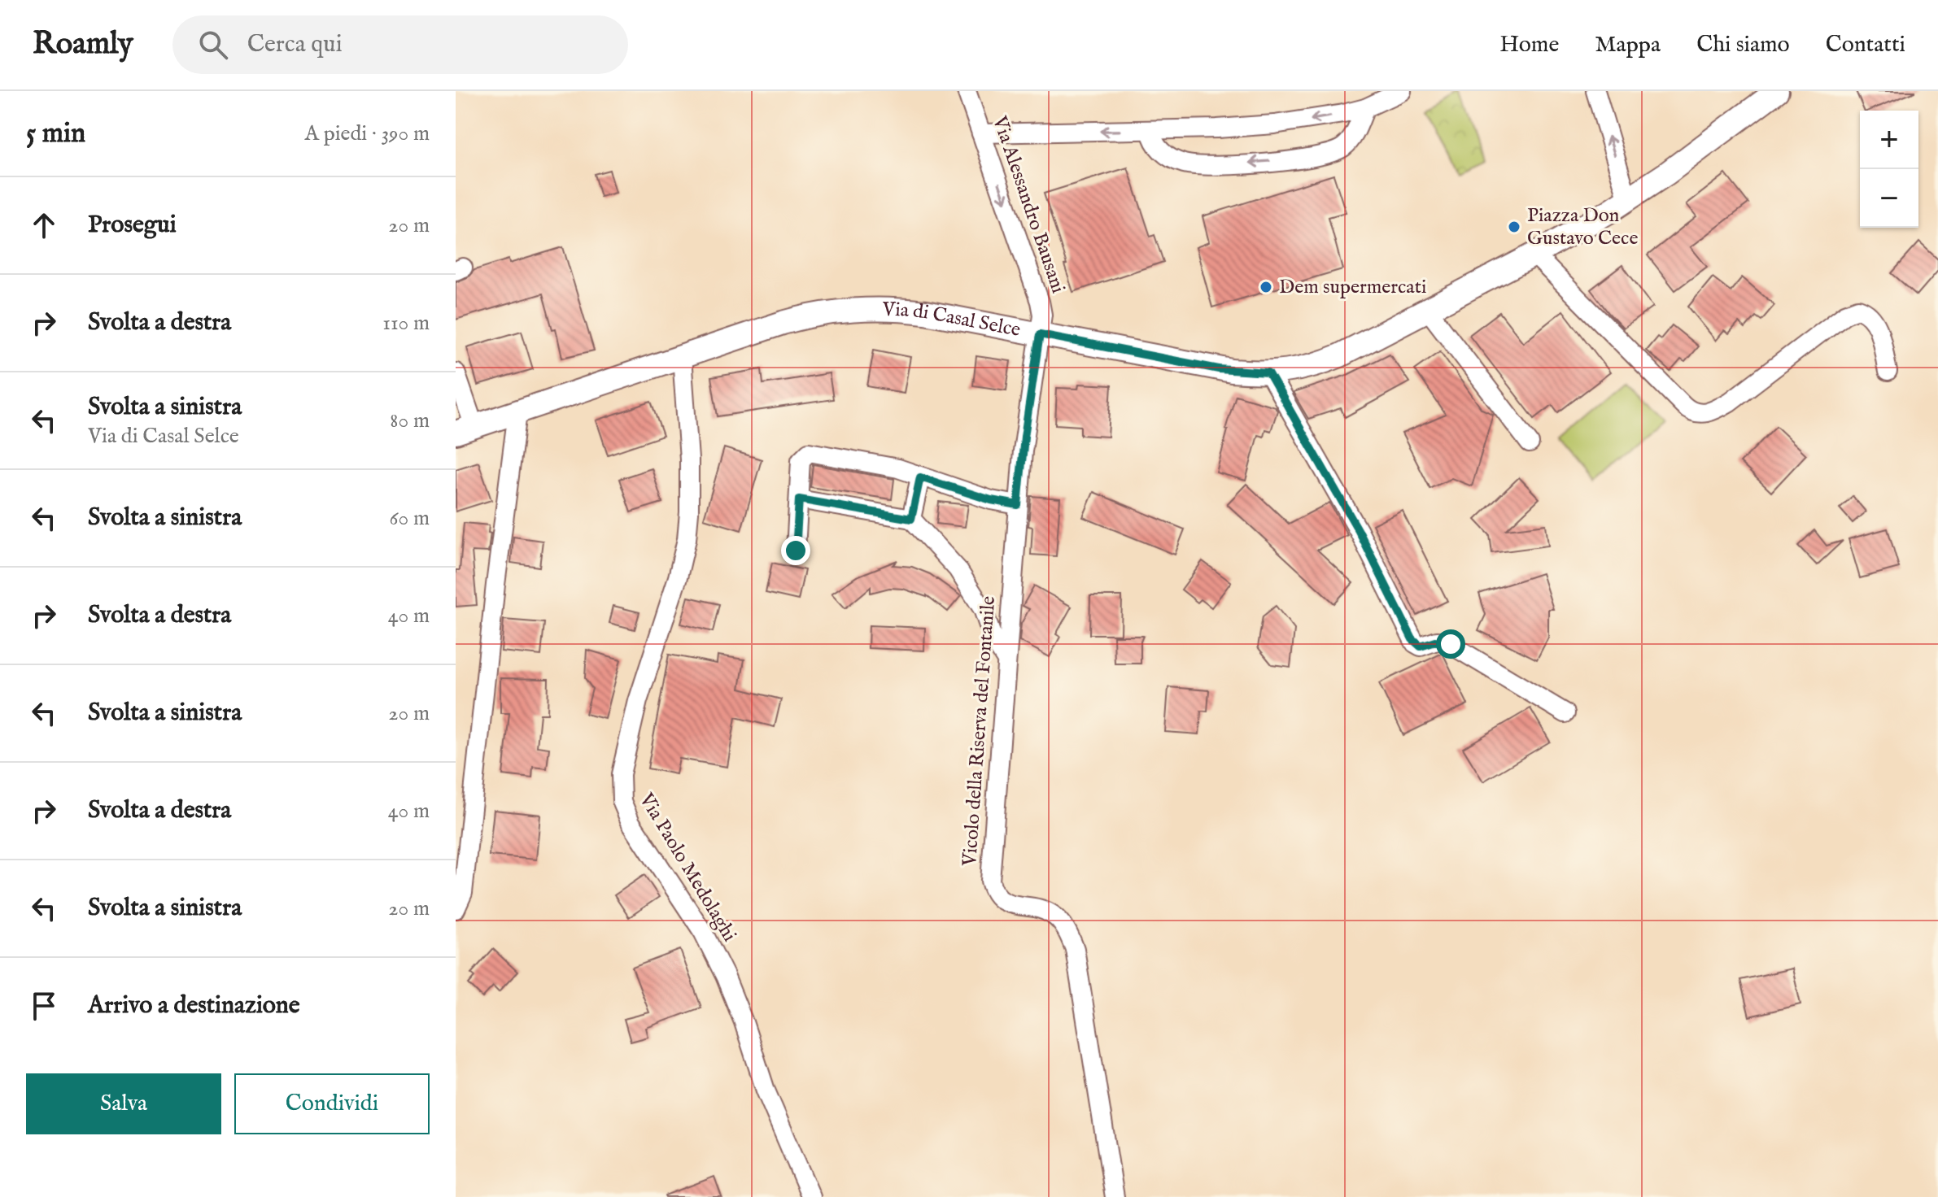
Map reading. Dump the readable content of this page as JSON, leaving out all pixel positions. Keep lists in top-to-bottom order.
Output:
{
  "streets": {
    "main road": ["Via di Casal Selce"],
    "street": ["Via Alessandro Bausani", "Vicolo della Riserva del Fontanile", "Via Paolo Medolaghi"]
  },
  "crossings": [
    ["Via Alessandro Bausani", "Via di Casal Selce"],
    ["Via Alessandro Bausani", "Vicolo della Riserva del Fontanile"],
    ["Via di Casal Selce", "Vicolo della Riserva del Fontanile"],
    ["Via di Casal Selce", "Via Paolo Medolaghi"]
  ],
  "one_way": ["Via Alessandro Bausani"],
  "places": ["Piazza Don Gustavo Cece", "Dem supermercati"],
  "page": {
    "header": "Roamly",
    "search": "Cerca qui",
    "nav": [
      "Home",
      "Mappa",
      "Chi siamo",
      "Contatti"
    ],
    "heading": ["5 min", "A piedi · 390 m"],
    "map_buttons": ["+", "−"],
    "list": [
      ["Prosegui", "20 m"],
      ["Svolta a destra", "110 m"],
      ["Svolta a sinistra", "Via di Casal Selce", "80 m"],
      ["Svolta a sinistra", "60 m"],
      ["Svolta a destra", "40 m"],
      ["Svolta a sinistra", "20 m"],
      ["Svolta a destra", "40 m"],
      ["Svolta a sinistra", "20 m"],
      "Arrivo a destinazione"
    ],
    "buttons": ["Salva", "Condividi"]
  }
}
